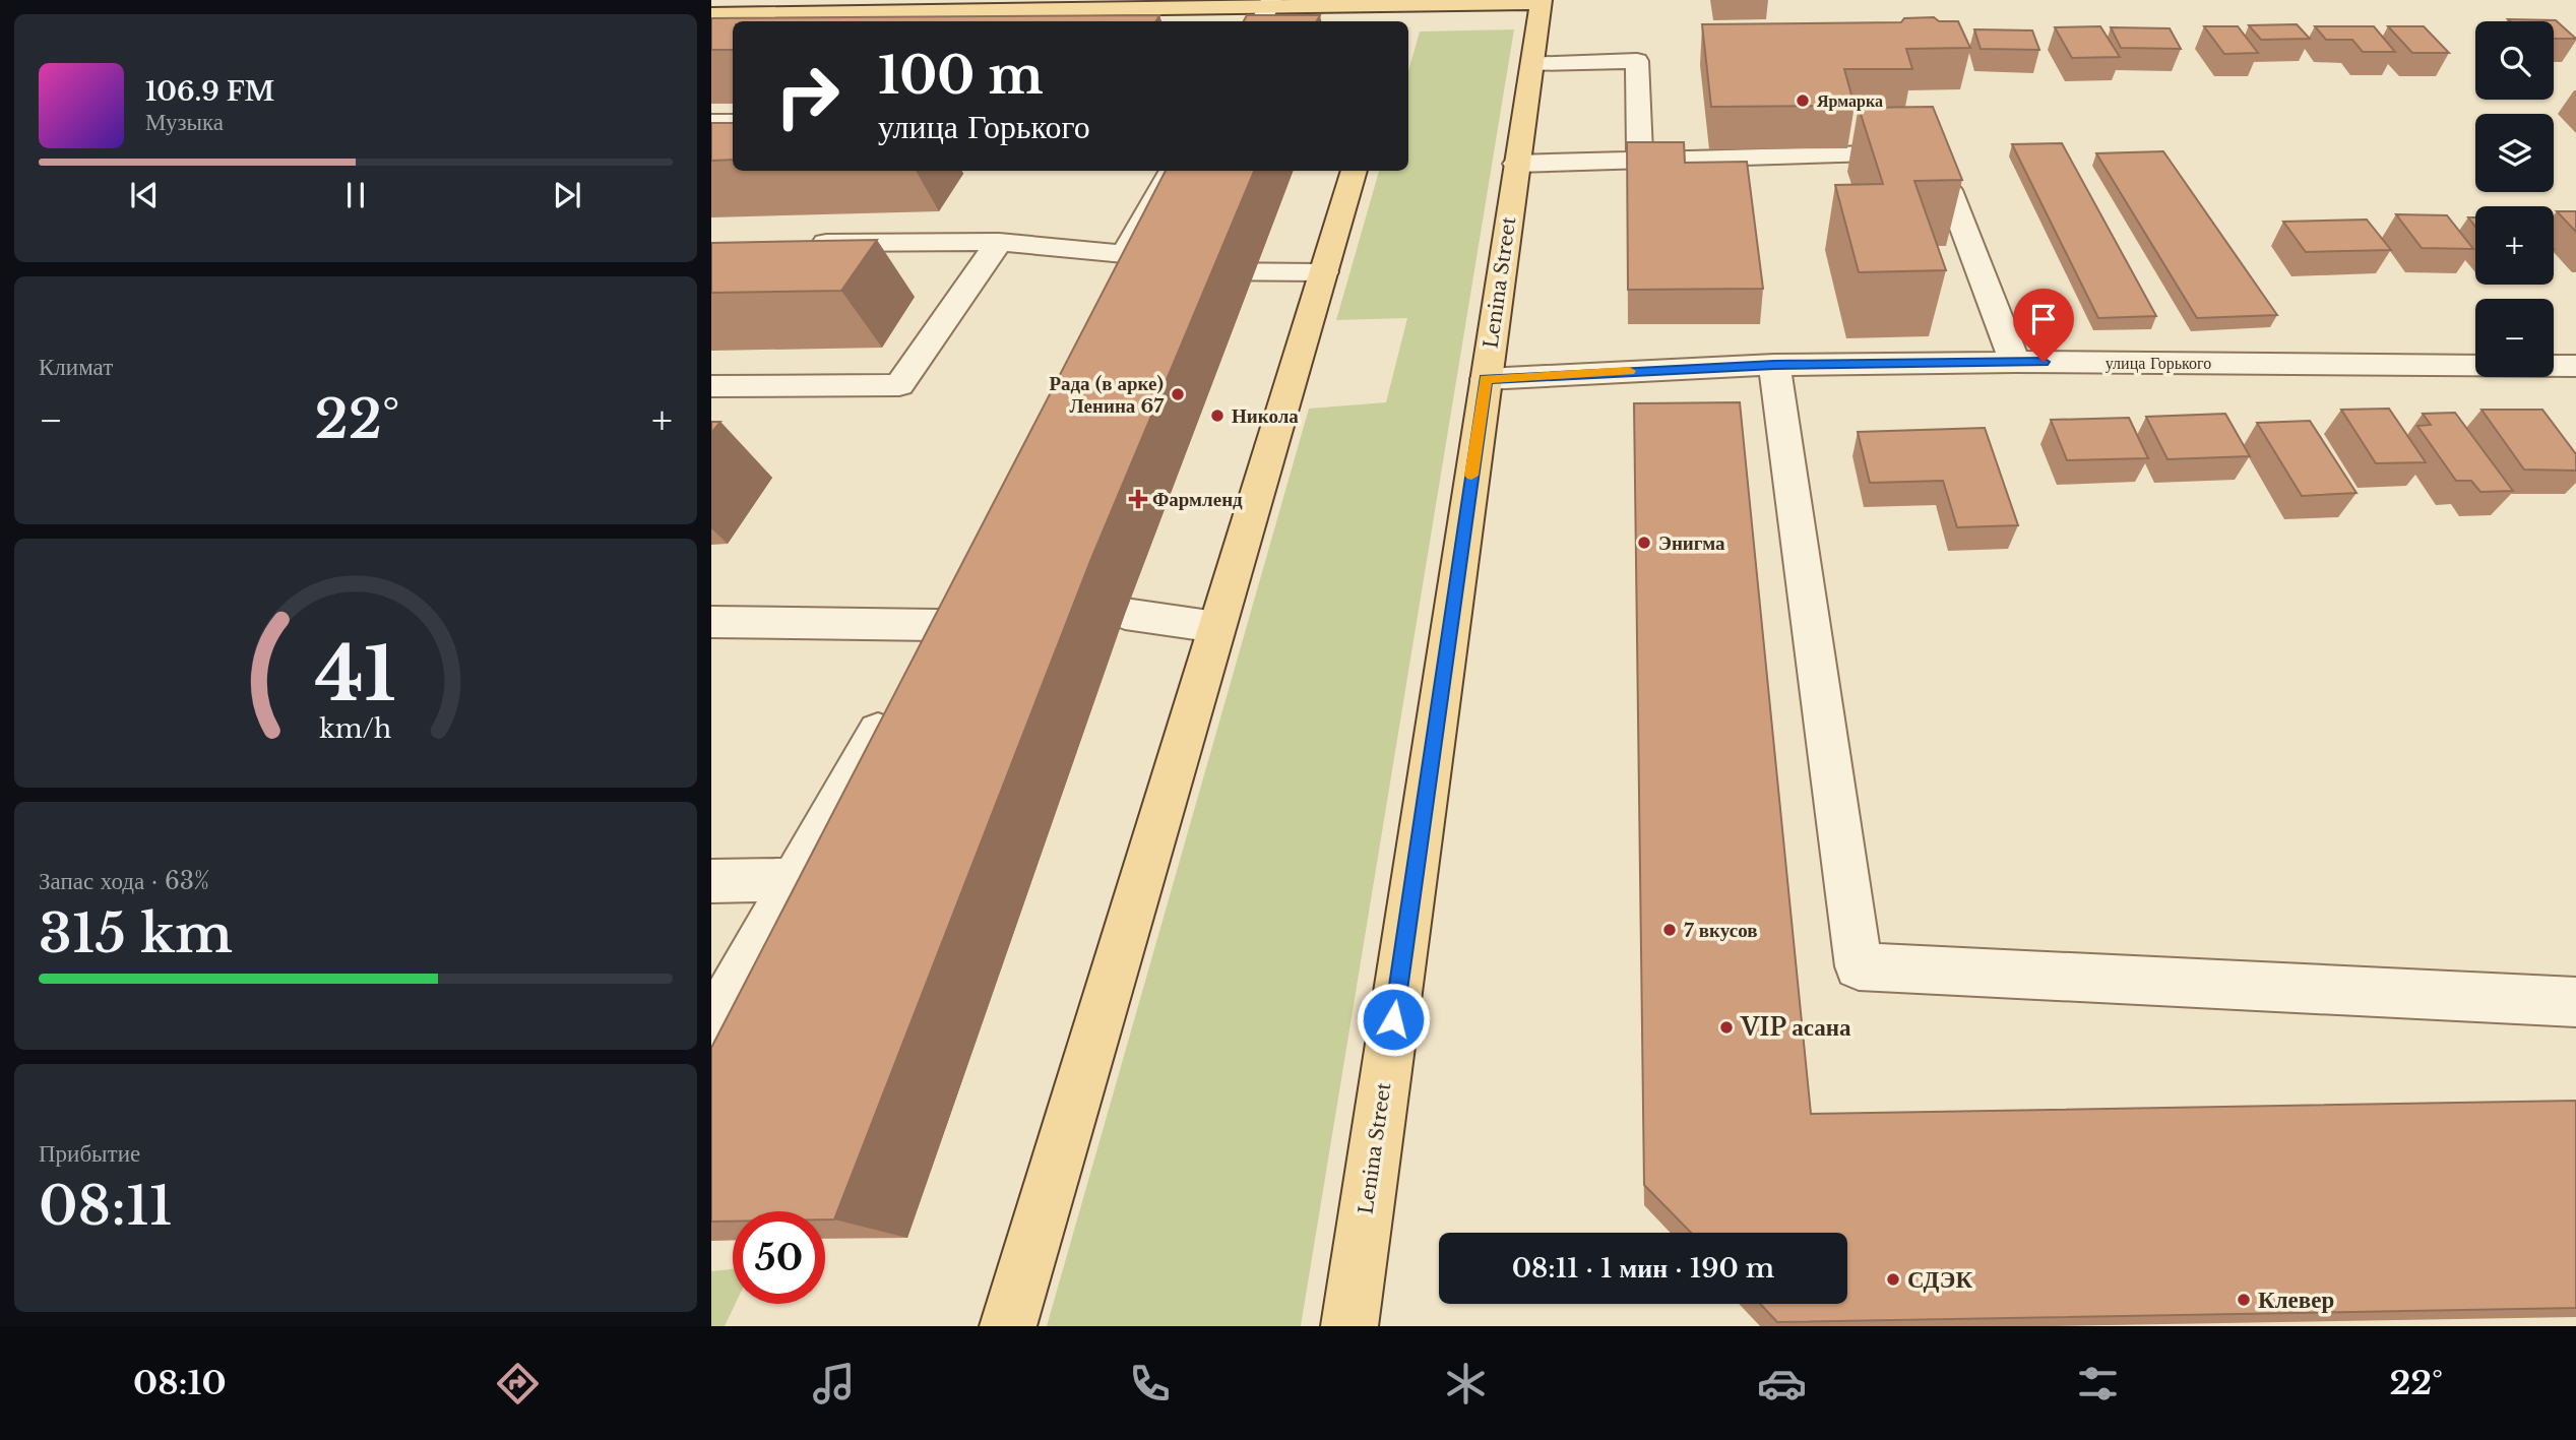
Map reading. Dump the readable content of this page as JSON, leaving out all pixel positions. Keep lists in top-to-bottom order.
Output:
{
  "streets": {
    "main road": ["Lenina Street"],
    "street": ["улица Горького"]
  },
  "crossings": [
    ["Lenina Street", "улица Горького"]
  ],
  "places": {
    "other": [
      "Ярмарка",
      "Рада (в арке) Ленина 67",
      "Никола",
      "Энигма",
      "7 вкусов",
      "VIP асана",
      "СДЭК",
      "Клевер"
    ],
    "health": ["Фармленд"]
  },
  "page": {
    "map_buttons": ["+", "−"],
    "turn": ["100 m", "улица Горького"],
    "song": ["106.9 FM", "Музыка"],
    "tile": [
      "Климат",
      ["Запас хода · 63%", "315 km"],
      ["Прибытие", "08:11"]
    ],
    "heat": ["−", "22°", "+"],
    "limit": "50",
    "trip": "08:11 · 1 мин · 190 m",
    "tabs": ["08:10", "22°"],
    "gauge": ["41", "km/h"]
  }
}
